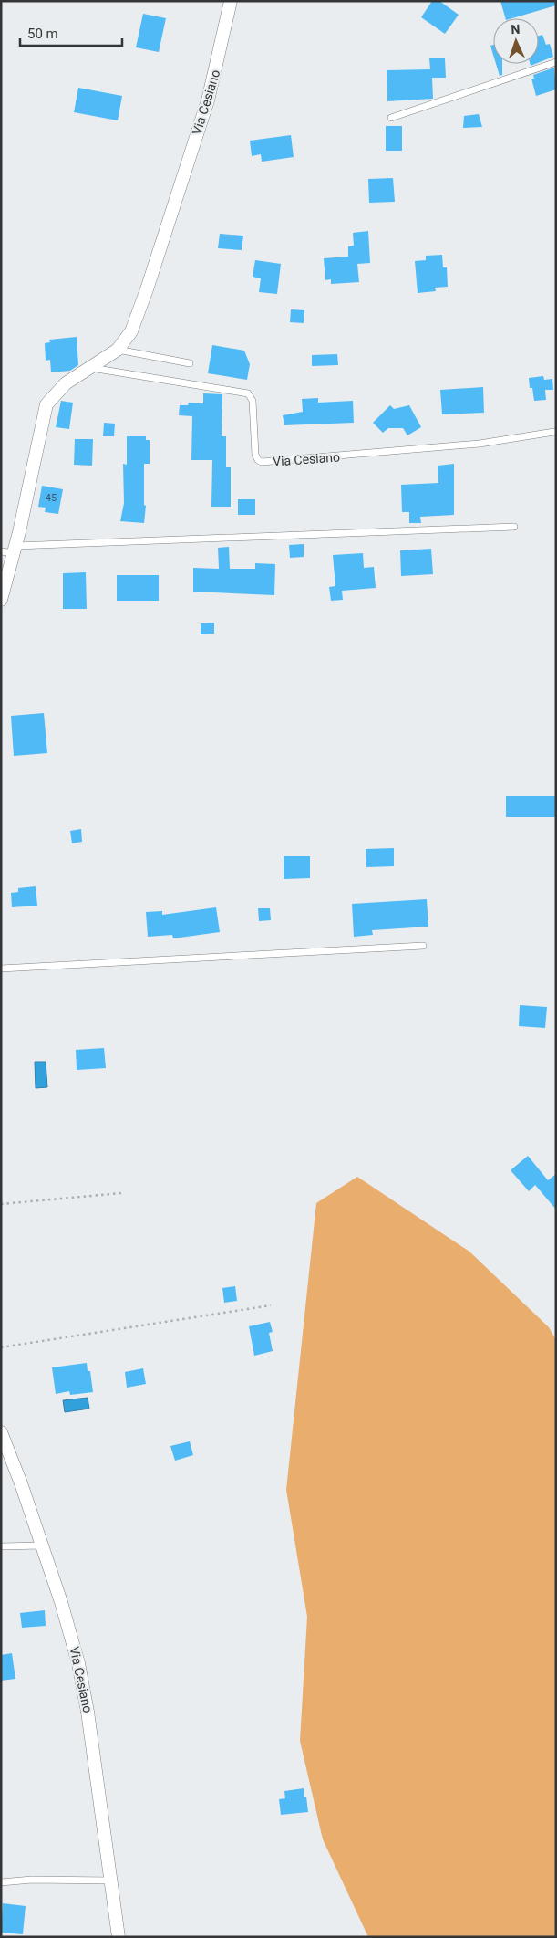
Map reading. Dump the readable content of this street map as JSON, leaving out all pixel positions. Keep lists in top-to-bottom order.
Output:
{
  "streets": {
    "street": ["Via Cesiano"]
  },
  "house_numbers": ["45"],
  "scale_bar": "50 m",
  "north": "top"
}
